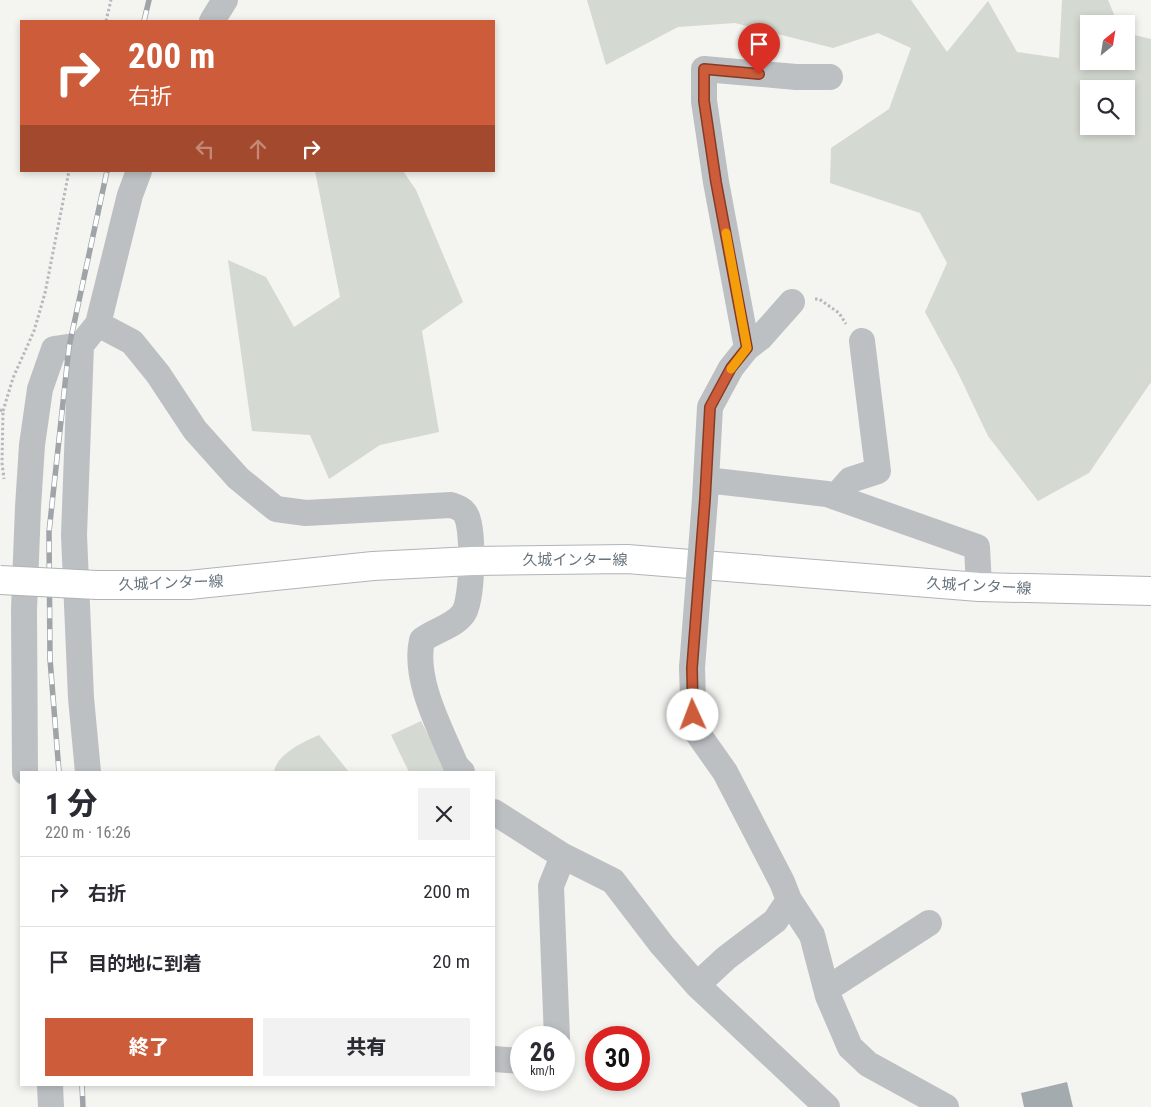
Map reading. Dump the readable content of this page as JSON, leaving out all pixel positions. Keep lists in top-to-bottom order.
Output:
{
  "streets": {
    "main road": ["久城インター線"]
  },
  "north": "top right",
  "page": {
    "turn": ["200 m", "右折"],
    "heading": ["1 分", "220 m · 16:26"],
    "list": [
      {
        "name": "右折",
        "value": "200 m"
      },
      {
        "name": "目的地に到着",
        "value": "20 m"
      }
    ],
    "buttons": ["終了", "共有"],
    "speed": "26 km/h",
    "limit": "30"
  }
}
